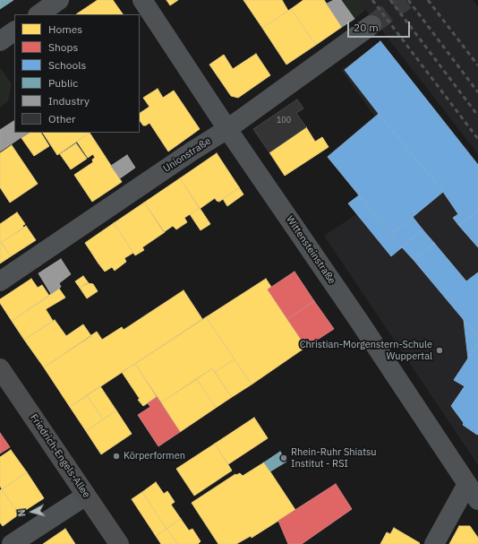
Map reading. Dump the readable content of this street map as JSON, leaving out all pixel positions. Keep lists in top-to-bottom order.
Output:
{
  "streets": {
    "main road": ["Friedrich-Engels-Allee"],
    "street": ["Unionstraße", "Wittensteinstraße"]
  },
  "crossings": [
    ["Unionstraße", "Wittensteinstraße"]
  ],
  "places": ["Christian-Morgenstern-Schule Wuppertal", "Körperformen", "Rhein-Ruhr Shiatsu Institut - RSI"],
  "house_numbers": ["100"],
  "legend": [
    "Homes",
    "Shops",
    "Schools",
    "Public",
    "Industry",
    "Other"
  ],
  "scale_bar": "20 m",
  "north": "left"
}
